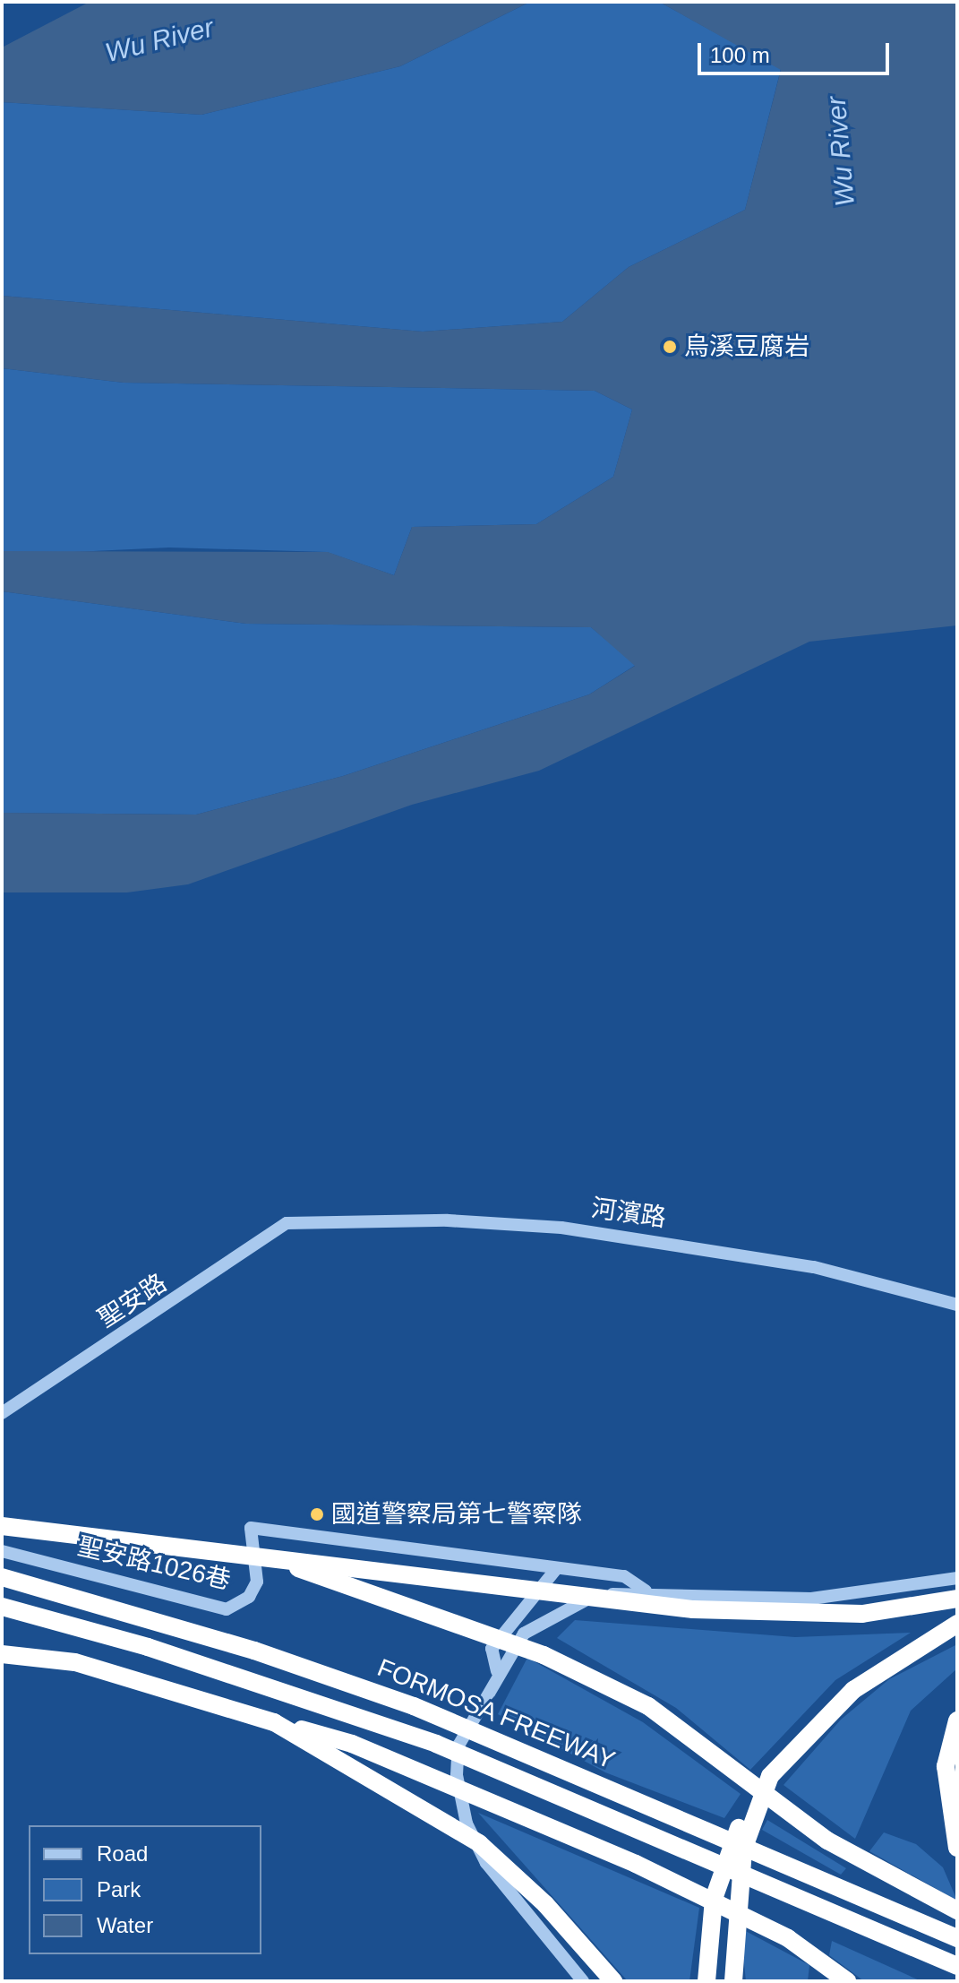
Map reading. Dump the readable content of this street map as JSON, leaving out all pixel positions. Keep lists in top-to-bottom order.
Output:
{
  "streets": {
    "highway": ["FORMOSA FREEWAY"],
    "street": ["河濱路", "聖安路", "聖安路1026巷"]
  },
  "crossings": [
    ["河濱路", "聖安路"]
  ],
  "water": ["Wu River"],
  "places": ["烏溪豆腐岩", "國道警察局第七警察隊"],
  "legend": ["Road", "Park", "Water"],
  "scale_bar": "100 m"
}
